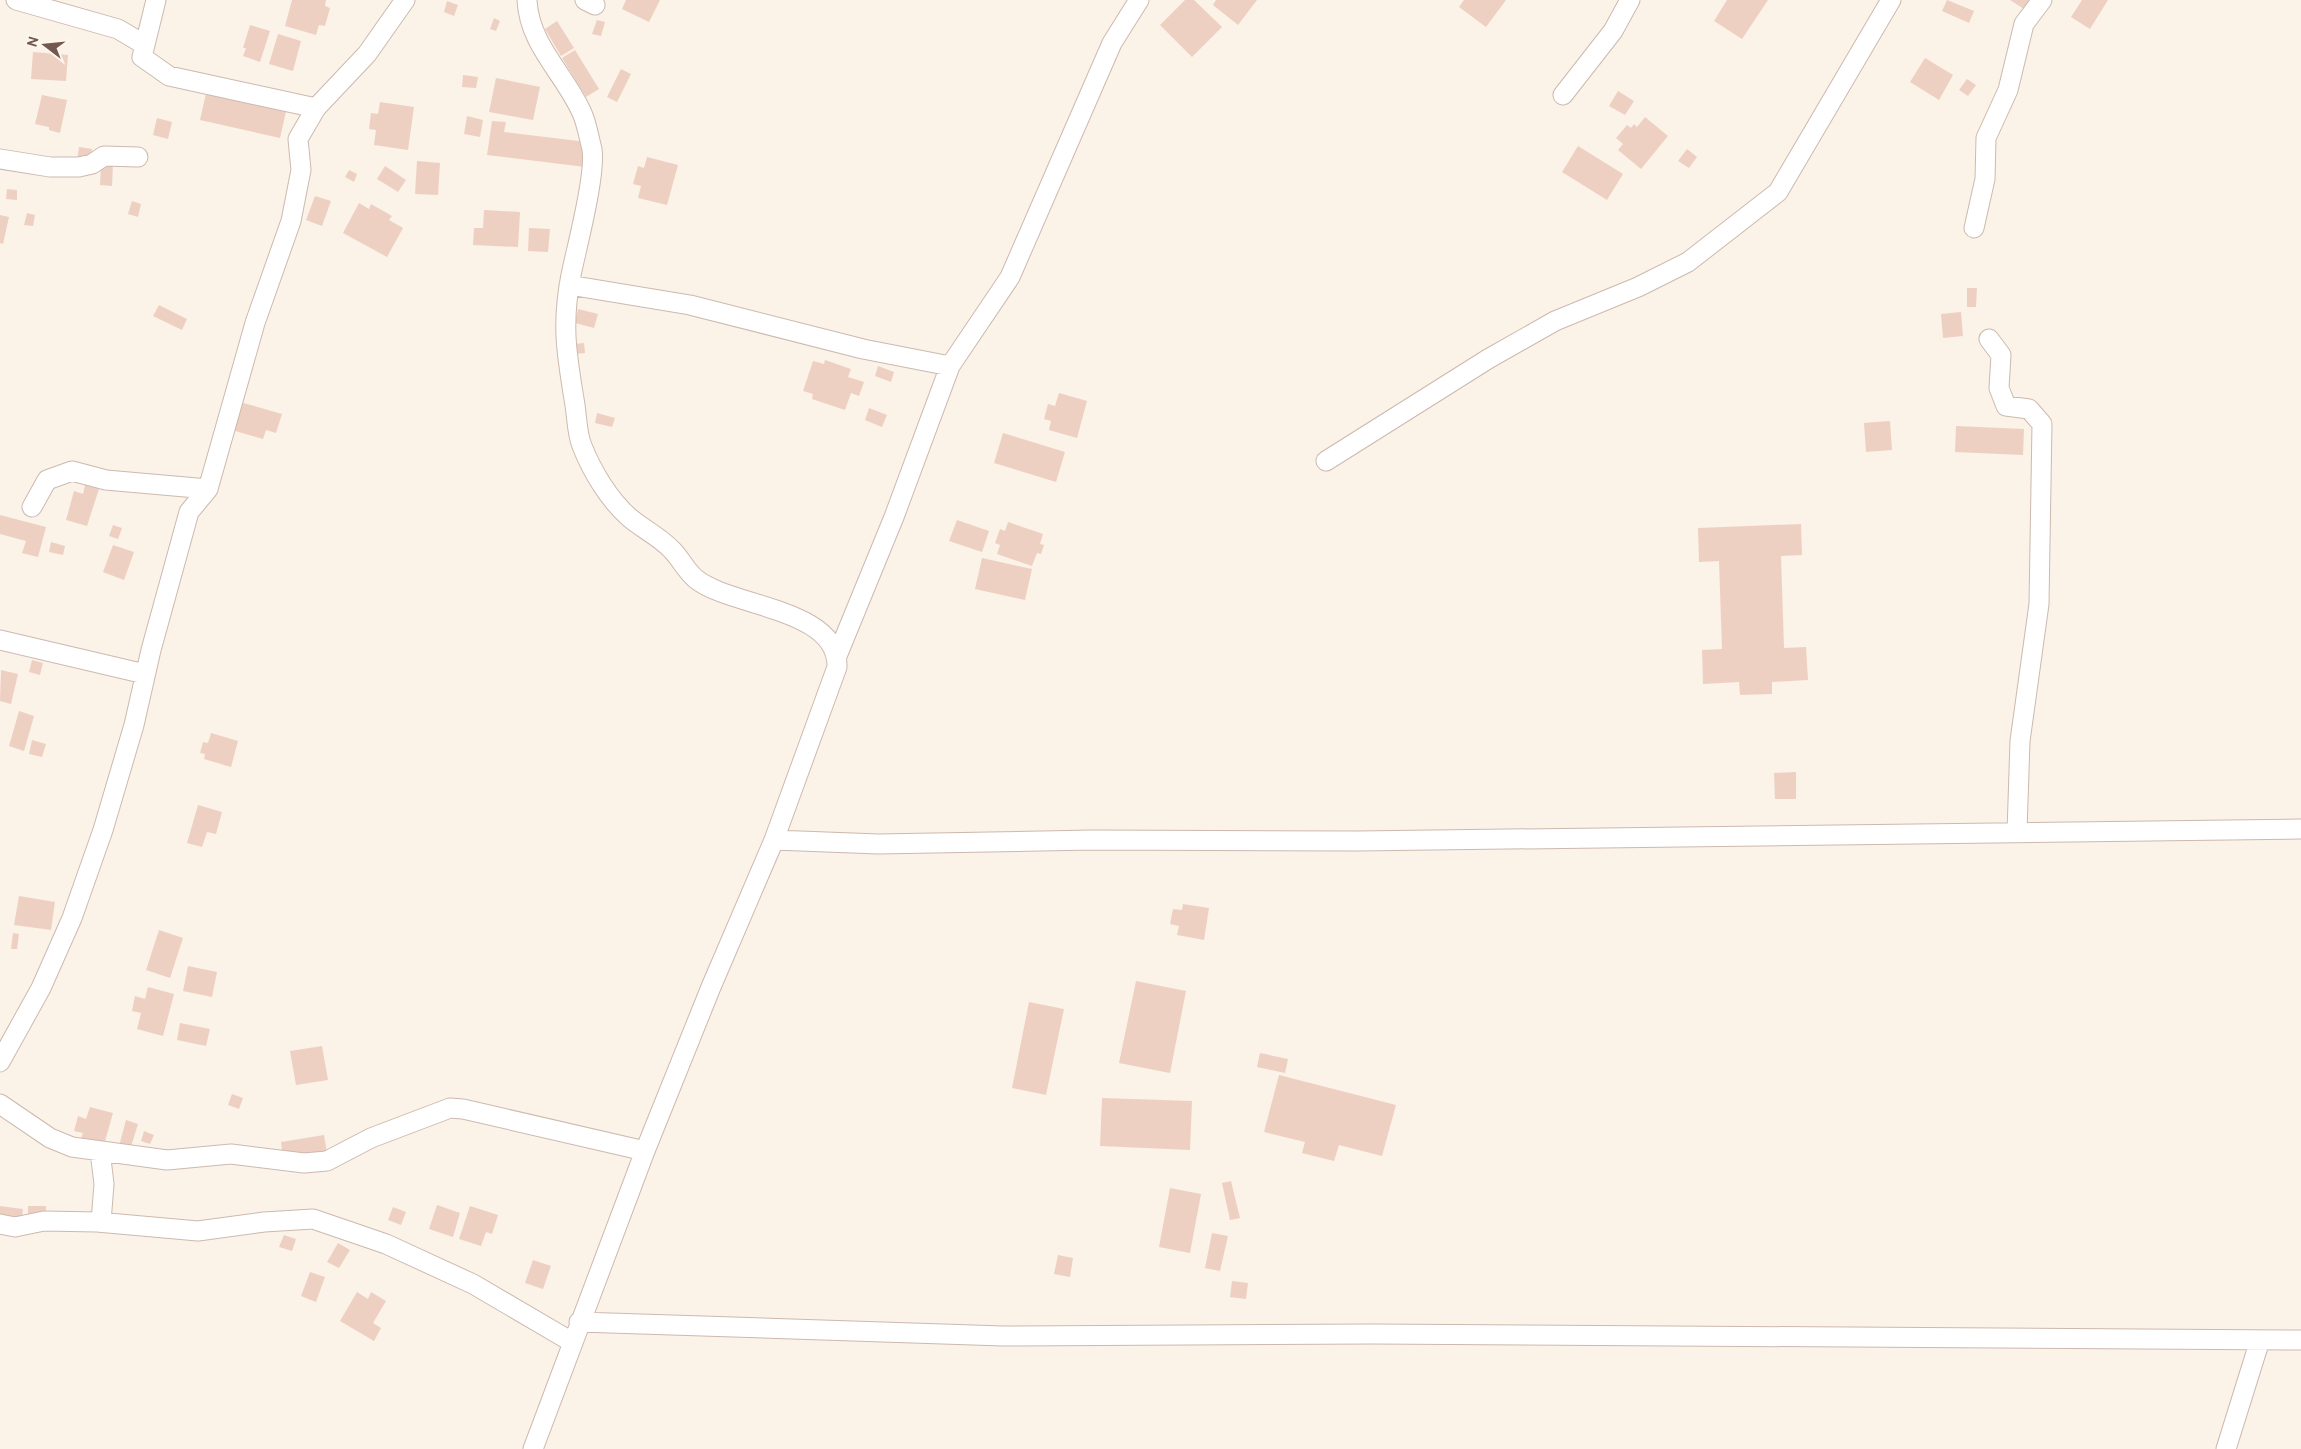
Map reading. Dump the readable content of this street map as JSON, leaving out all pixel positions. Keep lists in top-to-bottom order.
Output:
{
  "north": "left"
}
